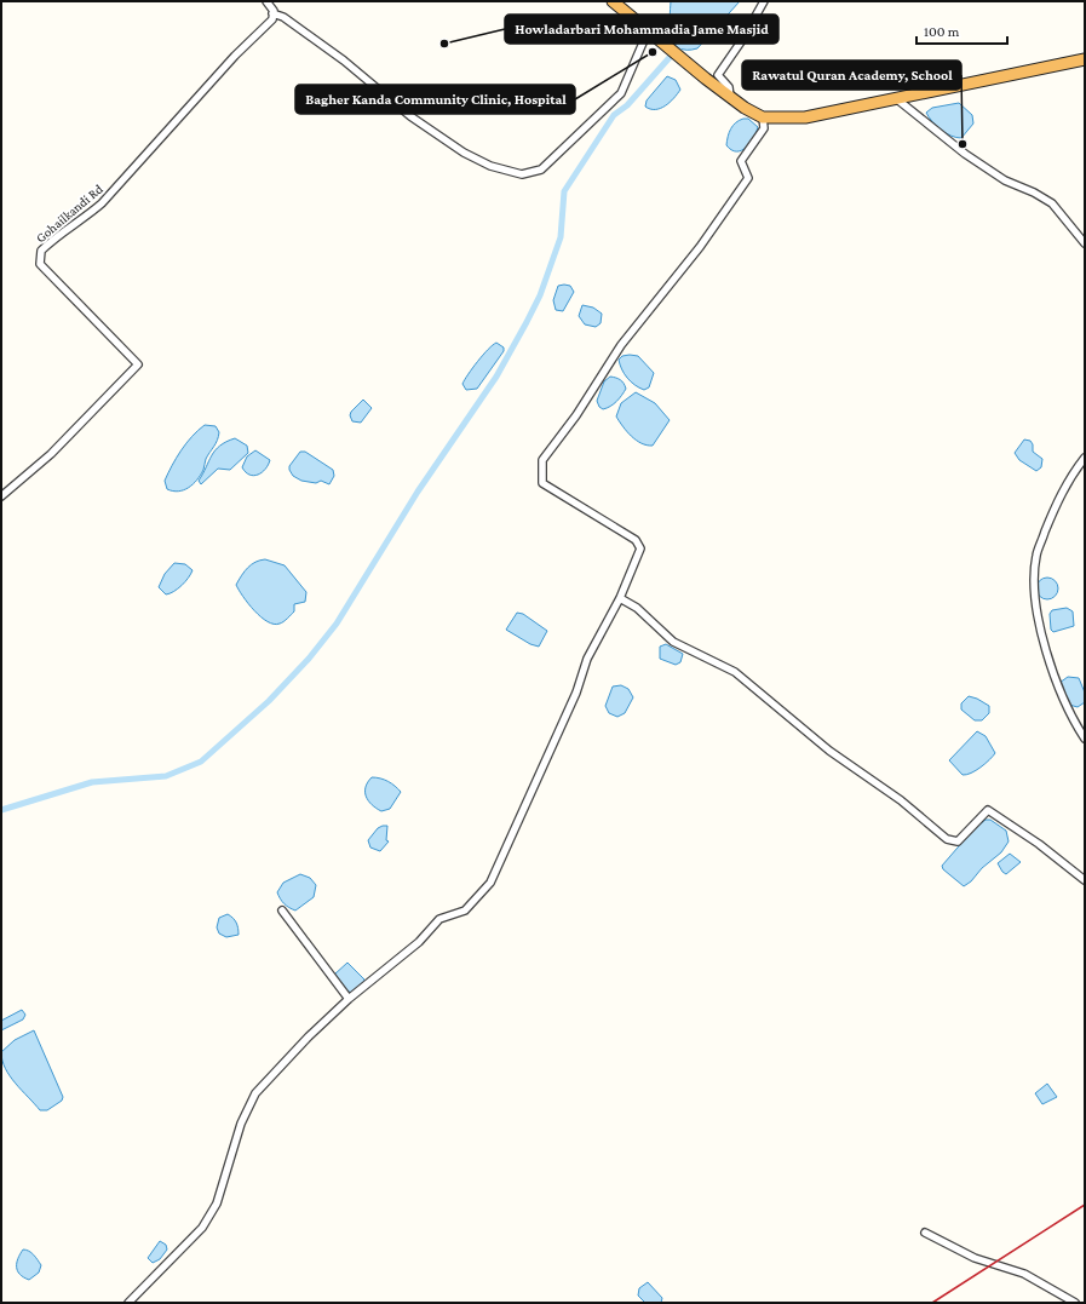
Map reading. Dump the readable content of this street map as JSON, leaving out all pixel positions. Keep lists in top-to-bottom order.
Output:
{
  "streets": {
    "street": ["Gohailkandi Rd"]
  },
  "places": ["Howladarbari Mohammadia Jame Masjid", "Bagher Kanda Community Clinic, Hospital", "Rawatul Quran Academy, School"],
  "scale_bar": "100 m"
}
